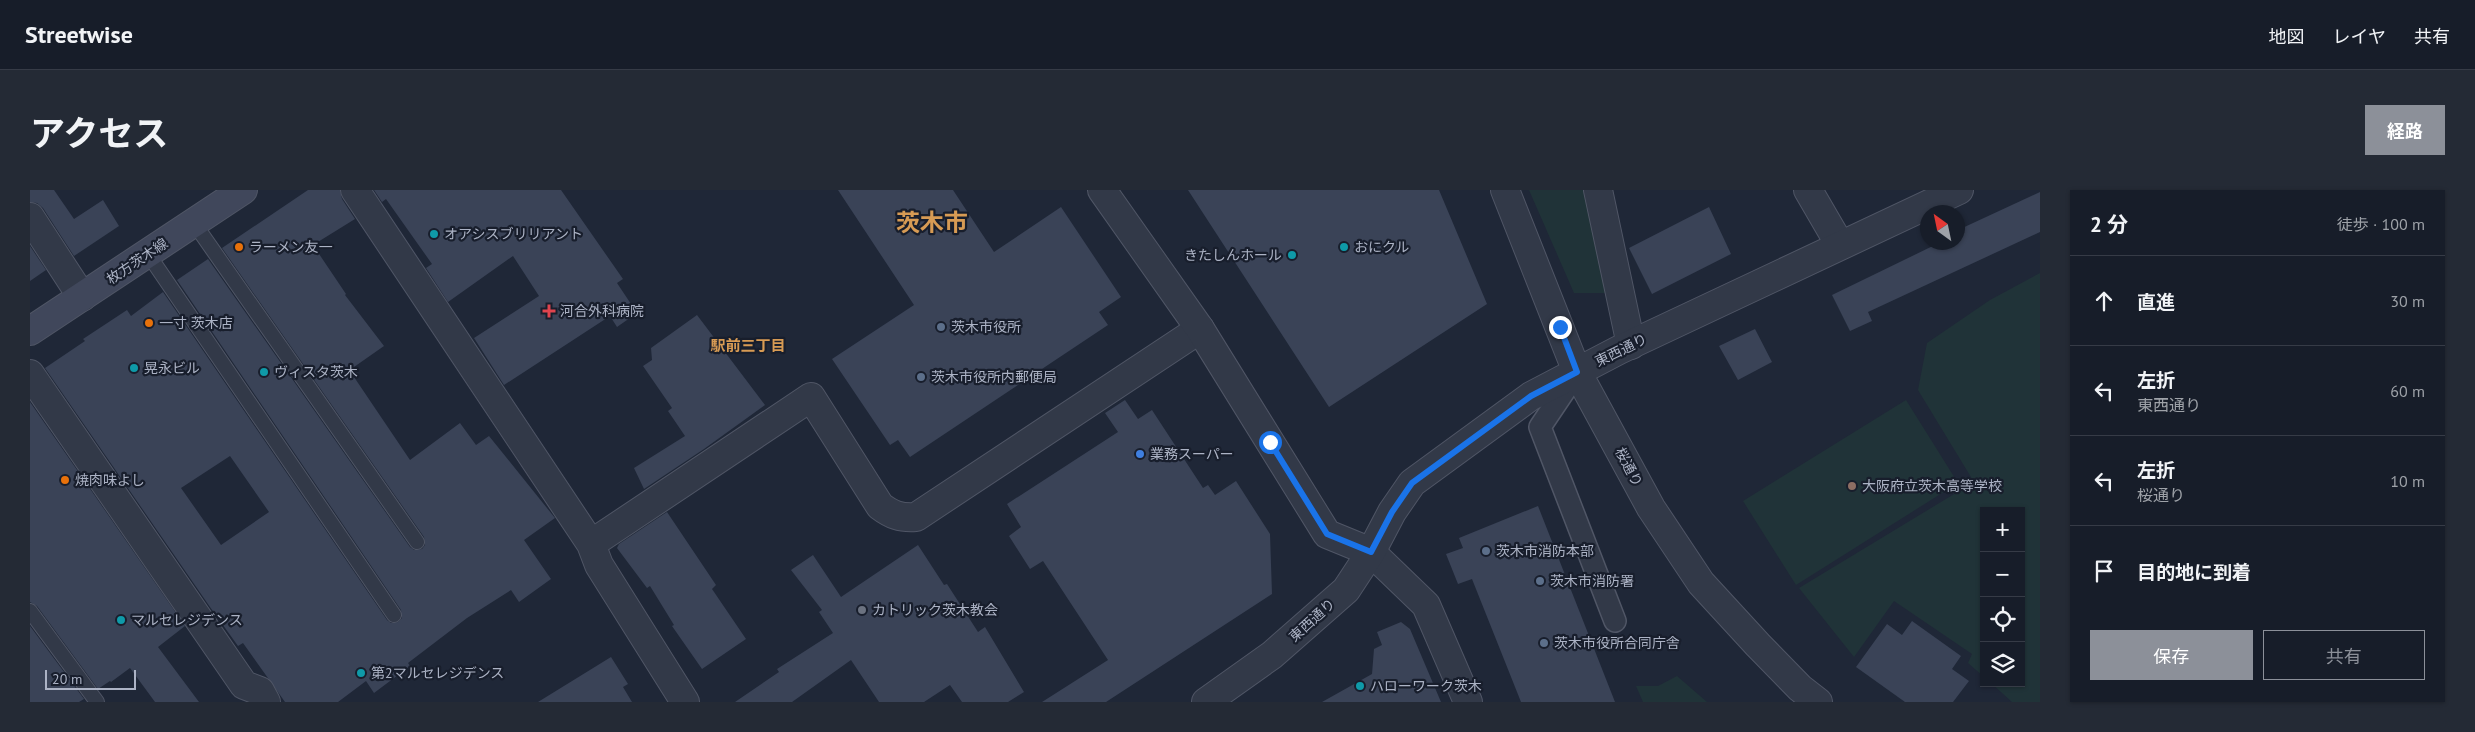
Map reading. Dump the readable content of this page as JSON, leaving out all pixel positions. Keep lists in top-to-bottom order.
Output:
{
  "streets": {
    "main road": ["枚方茨木線"],
    "street": ["東西通り", "桜通り"]
  },
  "crossings": [
    ["東西通り", "桜通り"]
  ],
  "districts": ["茨木市", "駅前三丁目"],
  "places": {
    "other": [
      "オアシスブリリアント",
      "ラーメン友一",
      "おにクル",
      "きたしんホール",
      "一寸 茨木店",
      "茨木市役所",
      "晃永ビル",
      "ヴィスタ茨木",
      "茨木市役所内郵便局",
      "業務スーパー",
      "焼肉味よし",
      "大阪府立茨木高等学校",
      "茨木市消防本部",
      "茨木市消防署",
      "カトリック茨木教会",
      "マルセレジデンス",
      "茨木市役所合同庁舎",
      "第2マルセレジデンス",
      "ハローワーク茨木"
    ],
    "health": ["河合外科病院"]
  },
  "scale_bar": "20 m",
  "north": "top left",
  "page": {
    "header": "Streetwise",
    "nav": ["地図", "レイヤ", "共有"],
    "title": "アクセス",
    "buttons": [
      "経路",
      ["保存", "共有"]
    ],
    "heading": ["2 分", "徒歩 · 100 m"],
    "list": [
      ["直進", "30 m"],
      ["左折", "東西通り", "60 m"],
      ["左折", "桜通り", "10 m"],
      "目的地に到着"
    ],
    "map_buttons": ["+", "−"],
    "scale": "20 m"
  }
}
